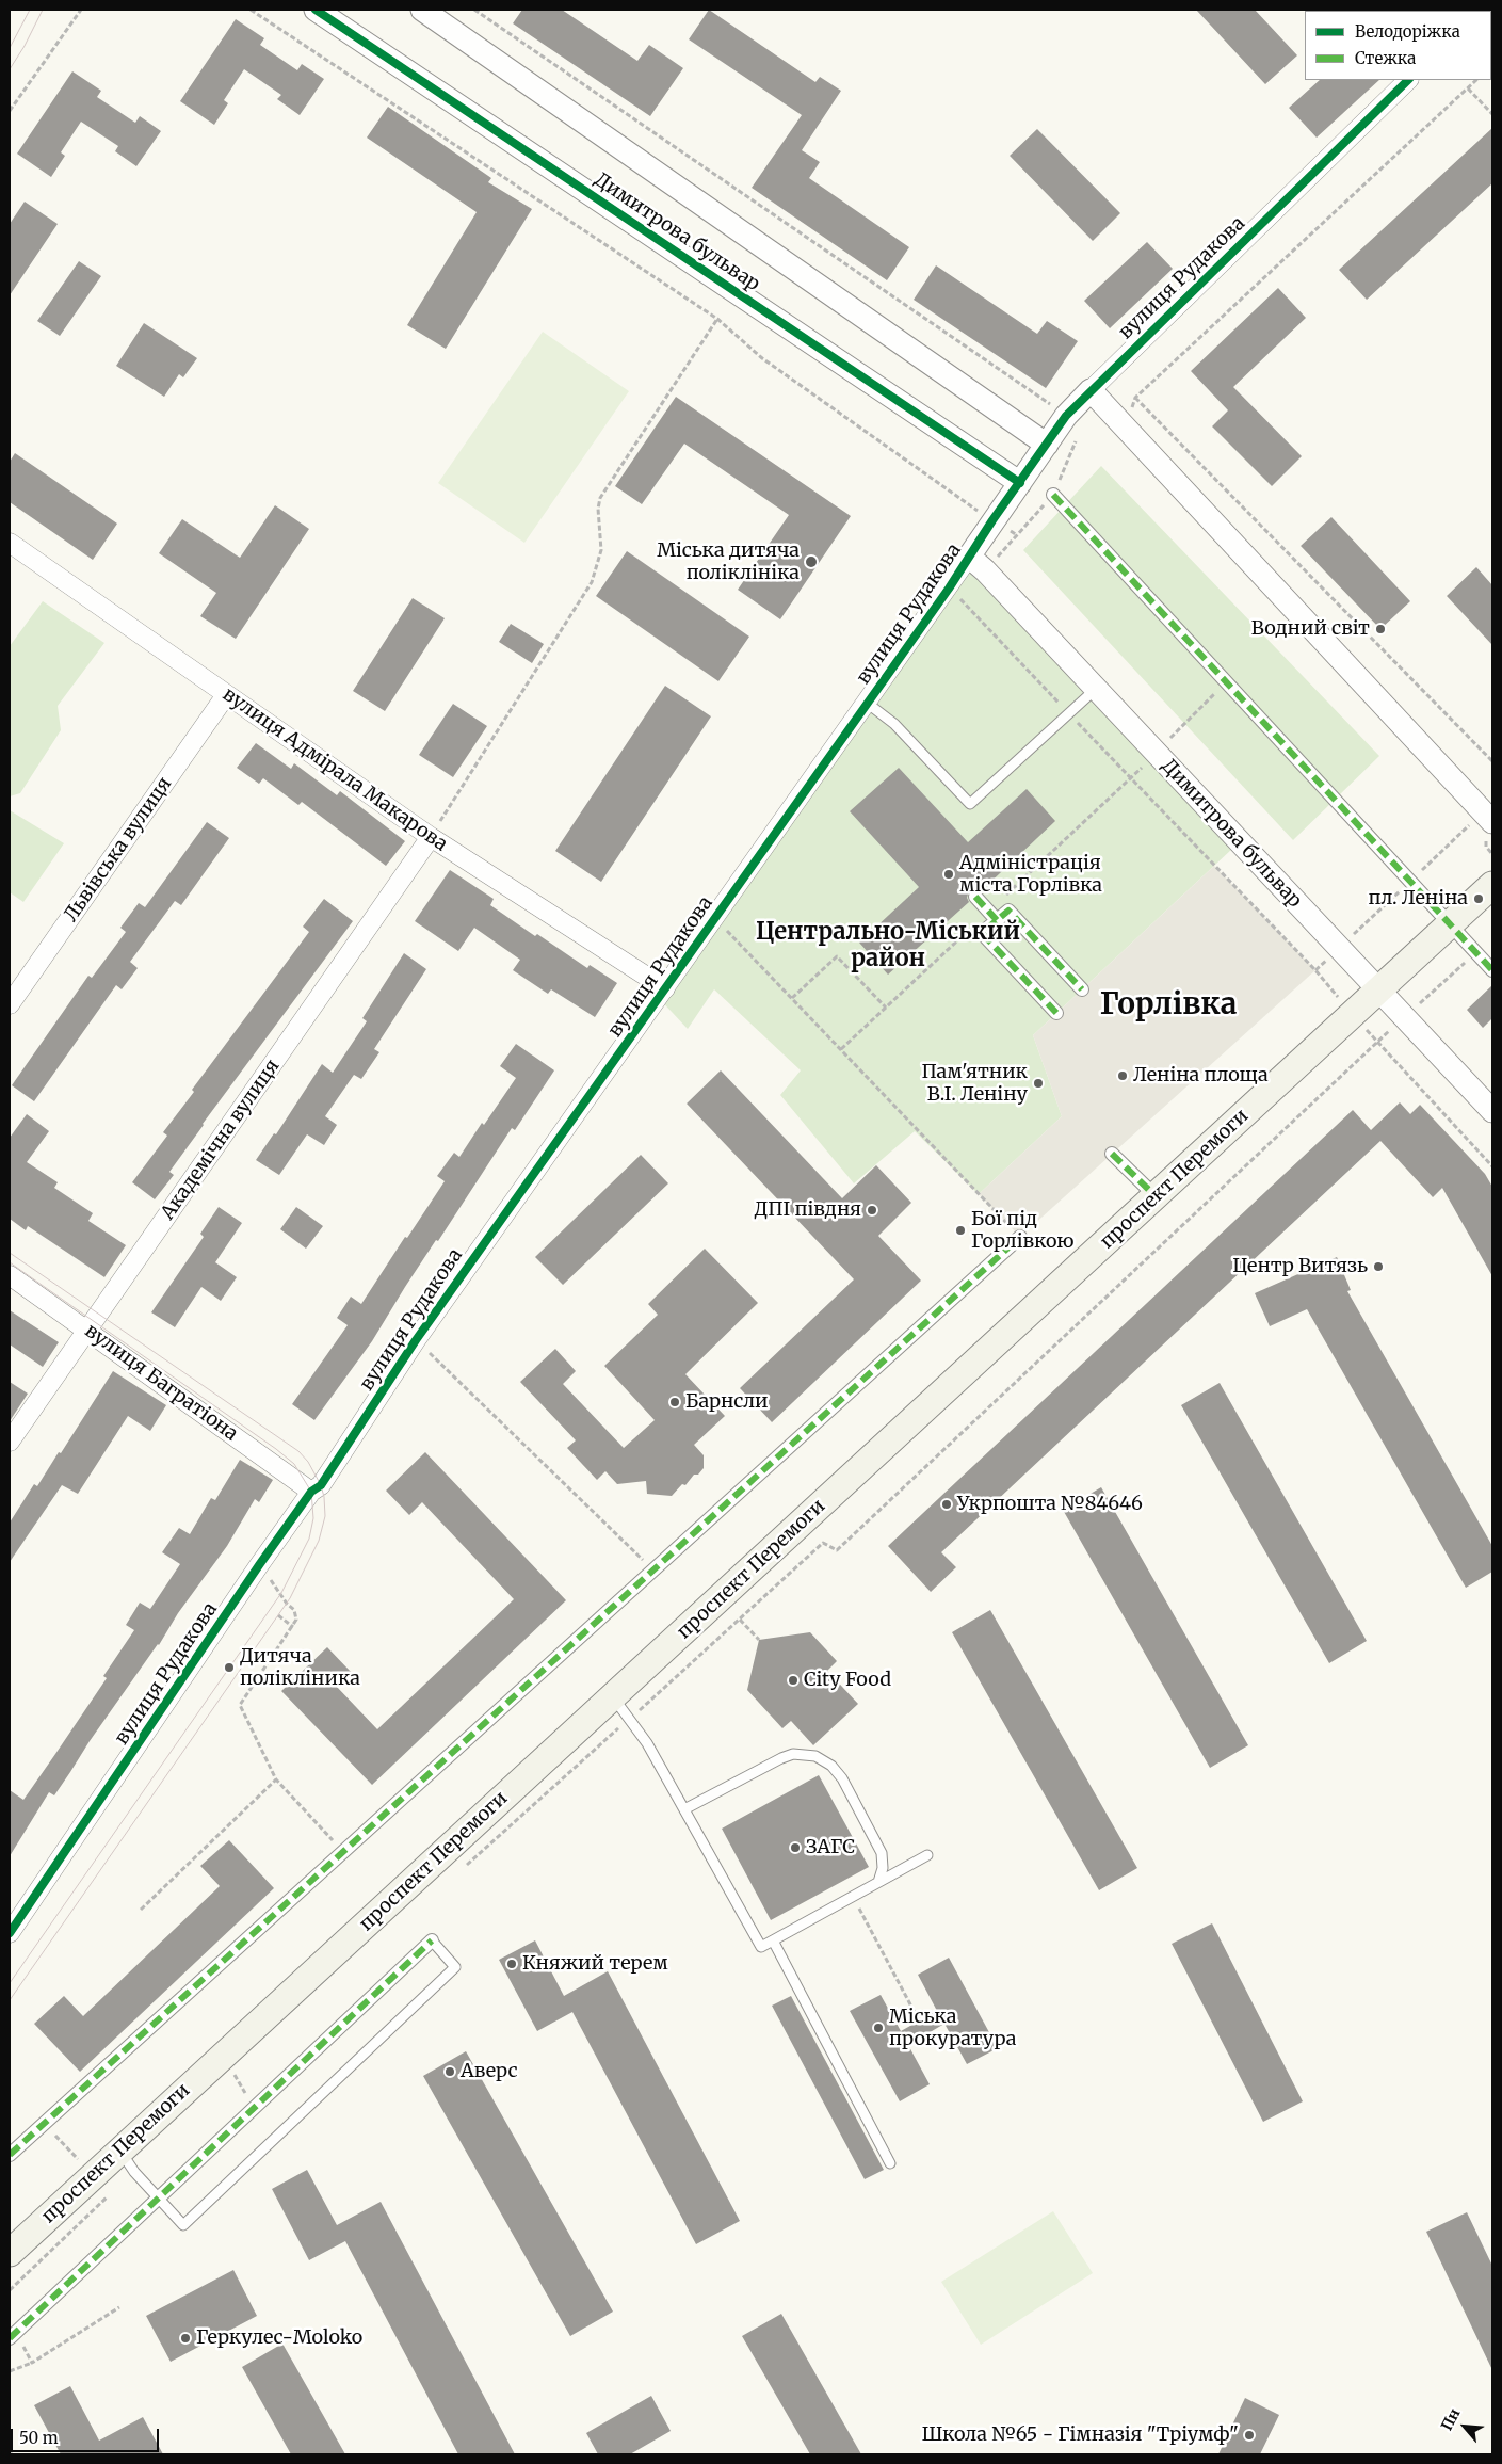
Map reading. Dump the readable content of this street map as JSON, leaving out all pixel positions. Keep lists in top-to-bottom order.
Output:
{
  "streets": {
    "main road": ["проспект Перемоги"],
    "street": [
      "Димитрова бульвар",
      "вулиця Рудакова",
      "вулиця Адмірала Макарова",
      "Львівська вулиця",
      "Академічна вулиця",
      "вулиця Багратіона"
    ]
  },
  "crossings": [
    ["Димитрова бульвар", "вулиця Рудакова"],
    ["Димитрова бульвар", "проспект Перемоги"],
    ["вулиця Рудакова", "вулиця Адмірала Макарова"],
    ["вулиця Рудакова", "вулиця Багратіона"],
    ["вулиця Адмірала Макарова", "Львівська вулиця"],
    ["вулиця Адмірала Макарова", "Академічна вулиця"],
    ["Академічна вулиця", "вулиця Багратіона"]
  ],
  "districts": ["Центрально-Міський район", "Горлівка"],
  "places": [
    "Міська дитяча поліклініка",
    "Водний світ",
    "Адміністрація міста Горлівка",
    "пл. Леніна",
    "Леніна площа",
    "Пам'ятник В.І. Леніну",
    "ДПІ півдня",
    "Бої під Горлівкою",
    "Центр Витязь",
    "Барнсли",
    "Укрпошта №84646",
    "Дитяча полікліника",
    "City Food",
    "ЗАГС",
    "Княжий терем",
    "Міська прокуратура",
    "Аверс",
    "Геркулес-Moloko",
    "Школа №65 - Гімназія \"Тріумф\""
  ],
  "legend": ["Велодоріжка", "Стежка"],
  "scale_bar": "50 m",
  "north": "top left"
}
